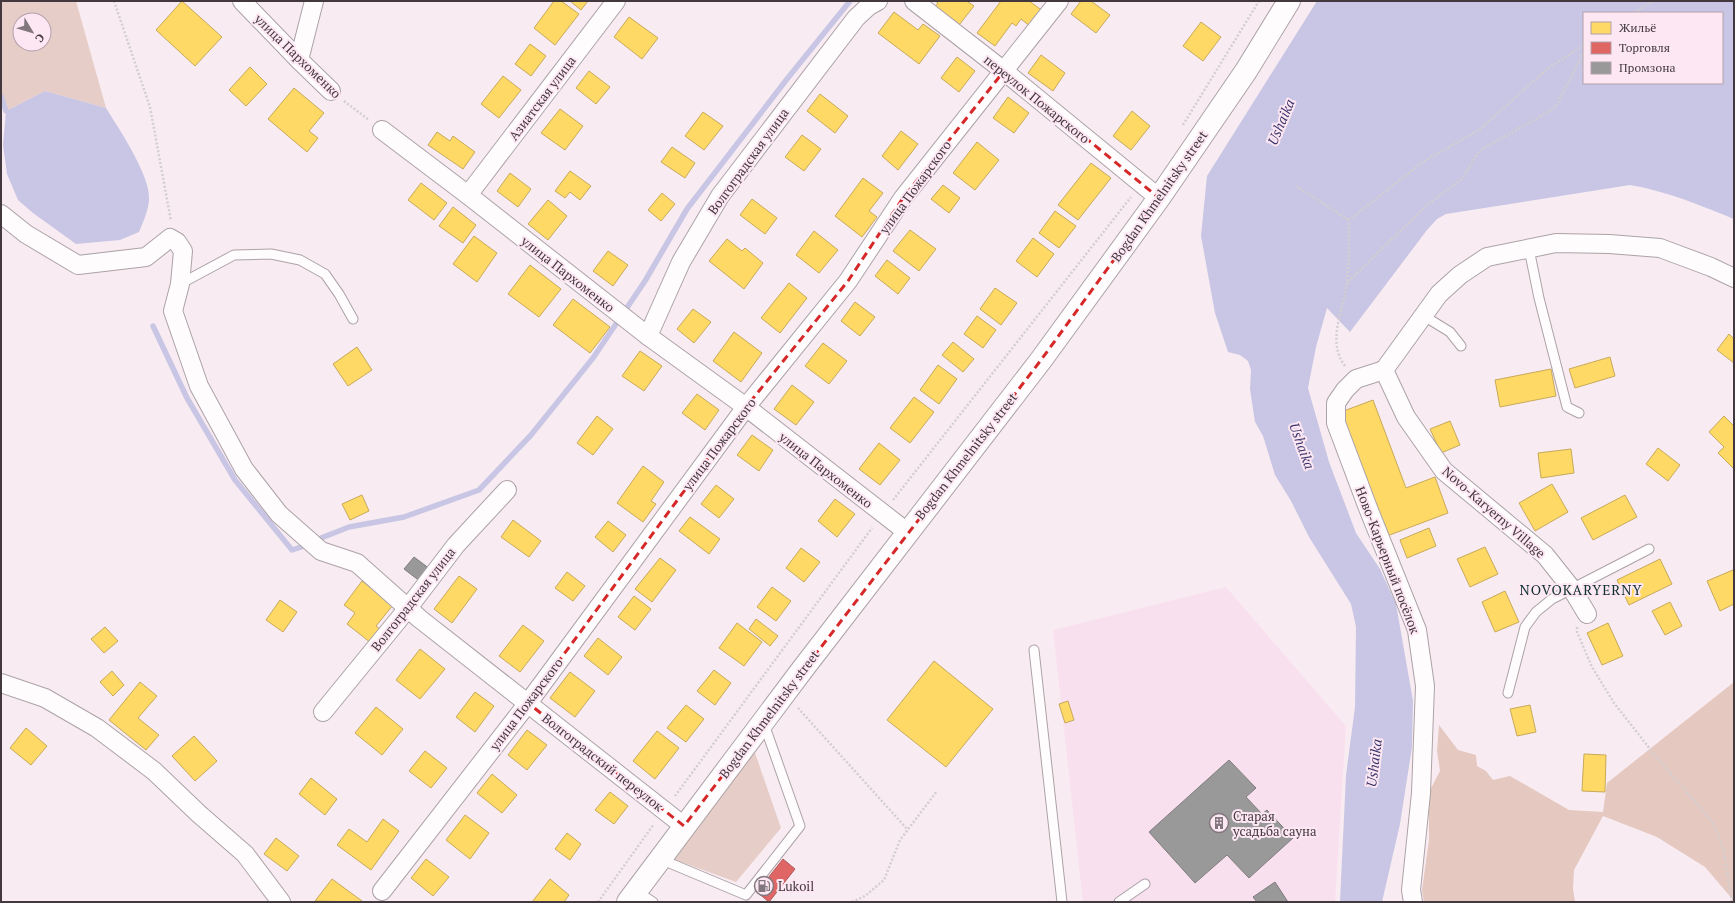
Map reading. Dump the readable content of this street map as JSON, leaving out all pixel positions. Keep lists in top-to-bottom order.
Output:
{
  "streets": {
    "street": [
      "улица Пархоменко",
      "Азиатская улица",
      "переулок Пожарского",
      "Волгоградская улица",
      "улица Пожарского",
      "Bogdan Khmelnitsky street",
      "Novo-Karyerny Village",
      "Ново-Карьерный посёлок",
      "Волгоградский переулок"
    ]
  },
  "crossings": [
    ["улица Пархоменко", "Азиатская улица"],
    ["улица Пархоменко", "Волгоградская улица"],
    ["улица Пархоменко", "улица Пожарского"],
    ["улица Пархоменко", "Bogdan Khmelnitsky street"],
    ["переулок Пожарского", "улица Пожарского"],
    ["переулок Пожарского", "Bogdan Khmelnitsky street"],
    ["Волгоградская улица", "Волгоградский переулок"],
    ["улица Пожарского", "Волгоградский переулок"],
    ["Bogdan Khmelnitsky street", "Волгоградский переулок"],
    ["Novo-Karyerny Village", "Ново-Карьерный посёлок"]
  ],
  "districts": ["NOVOKARYERNY"],
  "water": ["Ushaika"],
  "places": {
    "building": ["Старая усадьба сауна"],
    "fuel station": ["Lukoil"]
  },
  "legend": ["Жильё", "Торговля", "Промзона"],
  "north": "bottom right"
}
